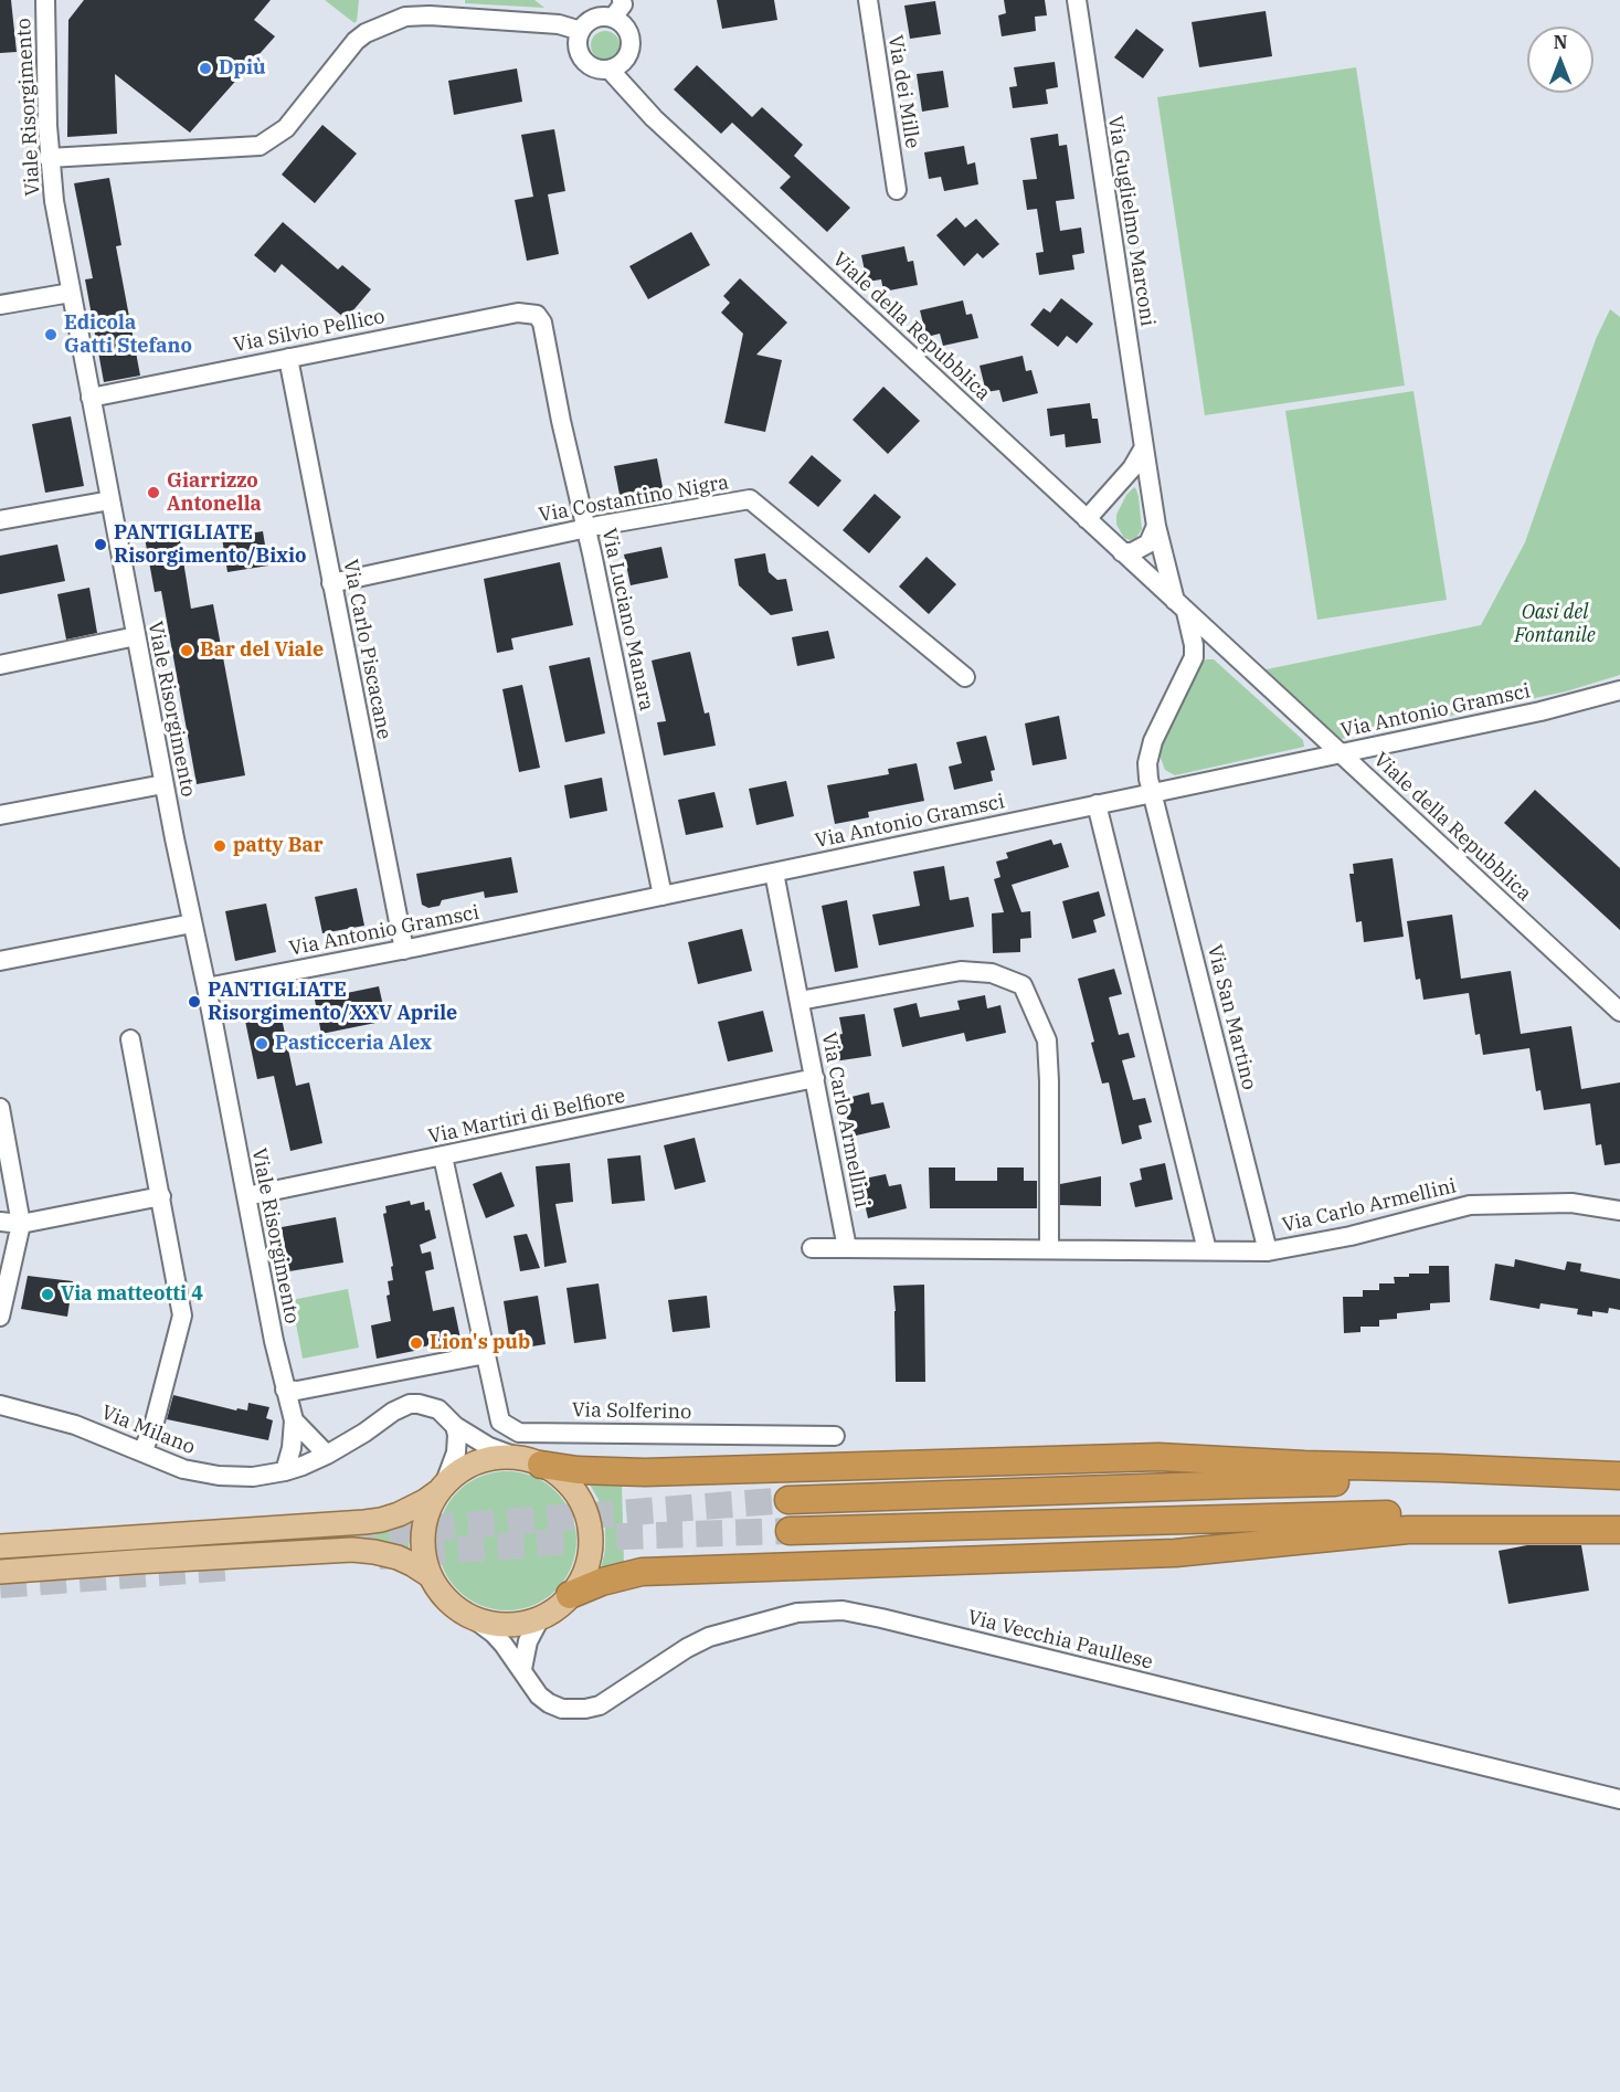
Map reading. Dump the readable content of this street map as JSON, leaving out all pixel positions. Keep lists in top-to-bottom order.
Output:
{
  "streets": {
    "street": [
      "Via dei Mille",
      "Viale Risorgimento",
      "Via Guglielmo Marconi",
      "Viale della Repubblica",
      "Via Silvio Pellico",
      "Via Costantino Nigra",
      "Via Luciano Manara",
      "Via Carlo Piscacane",
      "Via Antonio Gramsci",
      "Via San Martino",
      "Via Martiri di Belfiore",
      "Via Carlo Armellini",
      "Via Solferino",
      "Via Milano",
      "Via Vecchia Paullese"
    ]
  },
  "crossings": [
    ["Viale Risorgimento", "Via Silvio Pellico"],
    ["Viale Risorgimento", "Via Antonio Gramsci"],
    ["Viale Risorgimento", "Via Martiri di Belfiore"],
    ["Viale Risorgimento", "Via Milano"],
    ["Via Guglielmo Marconi", "Viale della Repubblica"],
    ["Viale della Repubblica", "Via Antonio Gramsci"],
    ["Via Silvio Pellico", "Via Luciano Manara"],
    ["Via Silvio Pellico", "Via Carlo Piscacane"],
    ["Via Costantino Nigra", "Via Luciano Manara"],
    ["Via Costantino Nigra", "Via Carlo Piscacane"],
    ["Via Luciano Manara", "Via Antonio Gramsci"],
    ["Via Carlo Piscacane", "Via Antonio Gramsci"],
    ["Via Antonio Gramsci", "Via San Martino"],
    ["Via Antonio Gramsci", "Via Carlo Armellini"],
    ["Via San Martino", "Via Carlo Armellini"],
    ["Via Martiri di Belfiore", "Via Carlo Armellini"],
    ["Via Martiri di Belfiore", "Via Solferino"],
    ["Via Milano", "Via Vecchia Paullese"]
  ],
  "parks": ["Oasi del Fontanile"],
  "places": [
    "Dpiù",
    "Edicola Gatti Stefano",
    "Giarrizzo Antonella",
    "PANTIGLIATE Risorgimento/Bixio",
    "Bar del Viale",
    "patty Bar",
    "PANTIGLIATE Risorgimento/XXV Aprile",
    "Pasticceria Alex",
    "Via matteotti 4",
    "Lion's pub"
  ],
  "north": "top"
}
